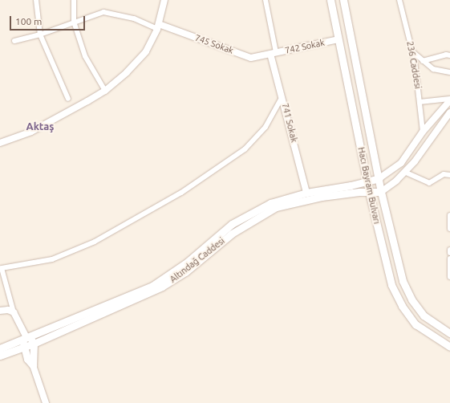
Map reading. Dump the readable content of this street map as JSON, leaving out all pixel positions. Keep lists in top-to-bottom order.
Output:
{
  "streets": {
    "main road": ["Hacı Bayram Bulvarı", "Altındağ Caddesi"],
    "street": [
      "745 Sokak",
      "742 Sokak",
      "236 Caddesi",
      "741 Sokak"
    ]
  },
  "crossings": [
    ["745 Sokak", "742 Sokak"],
    ["745 Sokak", "741 Sokak"],
    ["742 Sokak", "741 Sokak"],
    ["742 Sokak", "Hacı Bayram Bulvarı"],
    ["741 Sokak", "Altındağ Caddesi"],
    ["Hacı Bayram Bulvarı", "Altındağ Caddesi"]
  ],
  "districts": ["Aktaş"],
  "scale_bar": "100 m"
}
